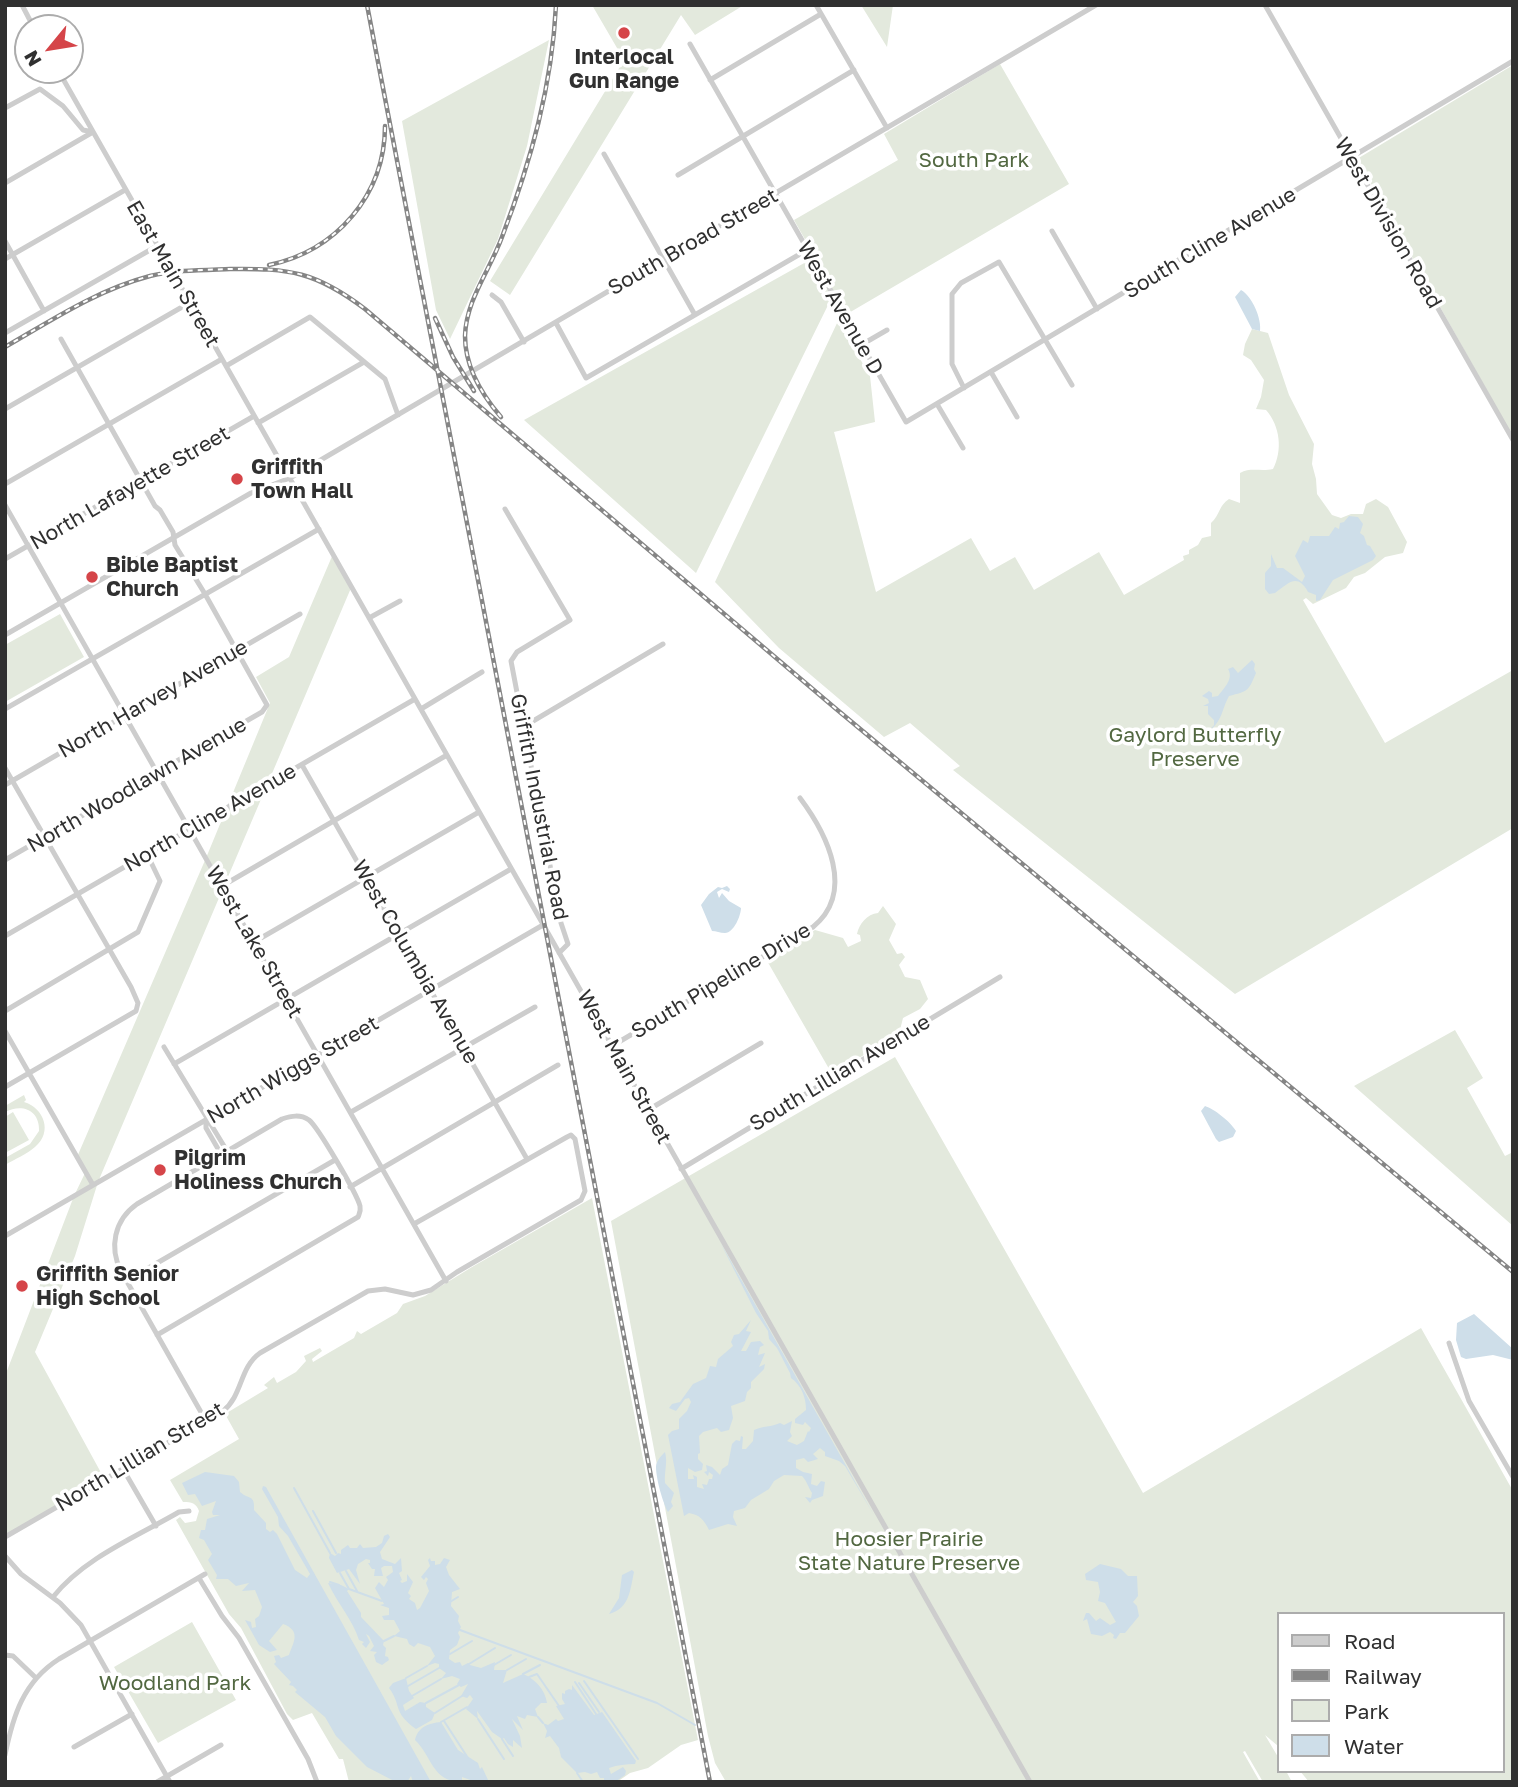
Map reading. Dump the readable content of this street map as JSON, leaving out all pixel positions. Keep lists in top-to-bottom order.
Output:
{
  "streets": {
    "street": [
      "West Division Road",
      "South Broad Street",
      "South Cline Avenue",
      "East Main Street",
      "West Avenue D",
      "North Lafayette Street",
      "North Harvey Avenue",
      "North Woodlawn Avenue",
      "Griffith Industrial Road",
      "North Cline Avenue",
      "West Lake Street",
      "West Columbia Avenue",
      "South Pipeline Drive",
      "West Main Street",
      "North Wiggs Street",
      "South Lillian Avenue",
      "North Lillian Street"
    ]
  },
  "crossings": [
    ["West Division Road", "South Cline Avenue"],
    ["South Broad Street", "East Main Street"],
    ["South Broad Street", "West Avenue D"],
    ["South Broad Street", "West Lake Street"],
    ["South Broad Street", "West Main Street"],
    ["South Cline Avenue", "West Avenue D"],
    ["East Main Street", "North Lafayette Street"],
    ["East Main Street", "West Main Street"],
    ["North Lafayette Street", "West Lake Street"],
    ["North Harvey Avenue", "North Woodlawn Avenue"],
    ["North Harvey Avenue", "West Lake Street"],
    ["North Woodlawn Avenue", "West Lake Street"],
    ["Griffith Industrial Road", "West Main Street"],
    ["North Cline Avenue", "West Lake Street"],
    ["North Cline Avenue", "West Columbia Avenue"],
    ["North Cline Avenue", "West Main Street"],
    ["West Lake Street", "North Wiggs Street"],
    ["West Lake Street", "North Lillian Street"],
    ["West Columbia Avenue", "North Wiggs Street"],
    ["West Columbia Avenue", "North Lillian Street"],
    ["South Pipeline Drive", "West Main Street"],
    ["West Main Street", "North Wiggs Street"],
    ["West Main Street", "South Lillian Avenue"]
  ],
  "parks": [
    "South Park",
    "Gaylord Butterfly Preserve",
    "Hoosier Prairie State Nature Preserve",
    "Woodland Park"
  ],
  "places": [
    "Interlocal Gun Range",
    "Griffith Town Hall",
    "Bible Baptist Church",
    "Pilgrim Holiness Church",
    "Griffith Senior High School"
  ],
  "legend": [
    "Road",
    "Railway",
    "Park",
    "Water"
  ],
  "north": "bottom left"
}
